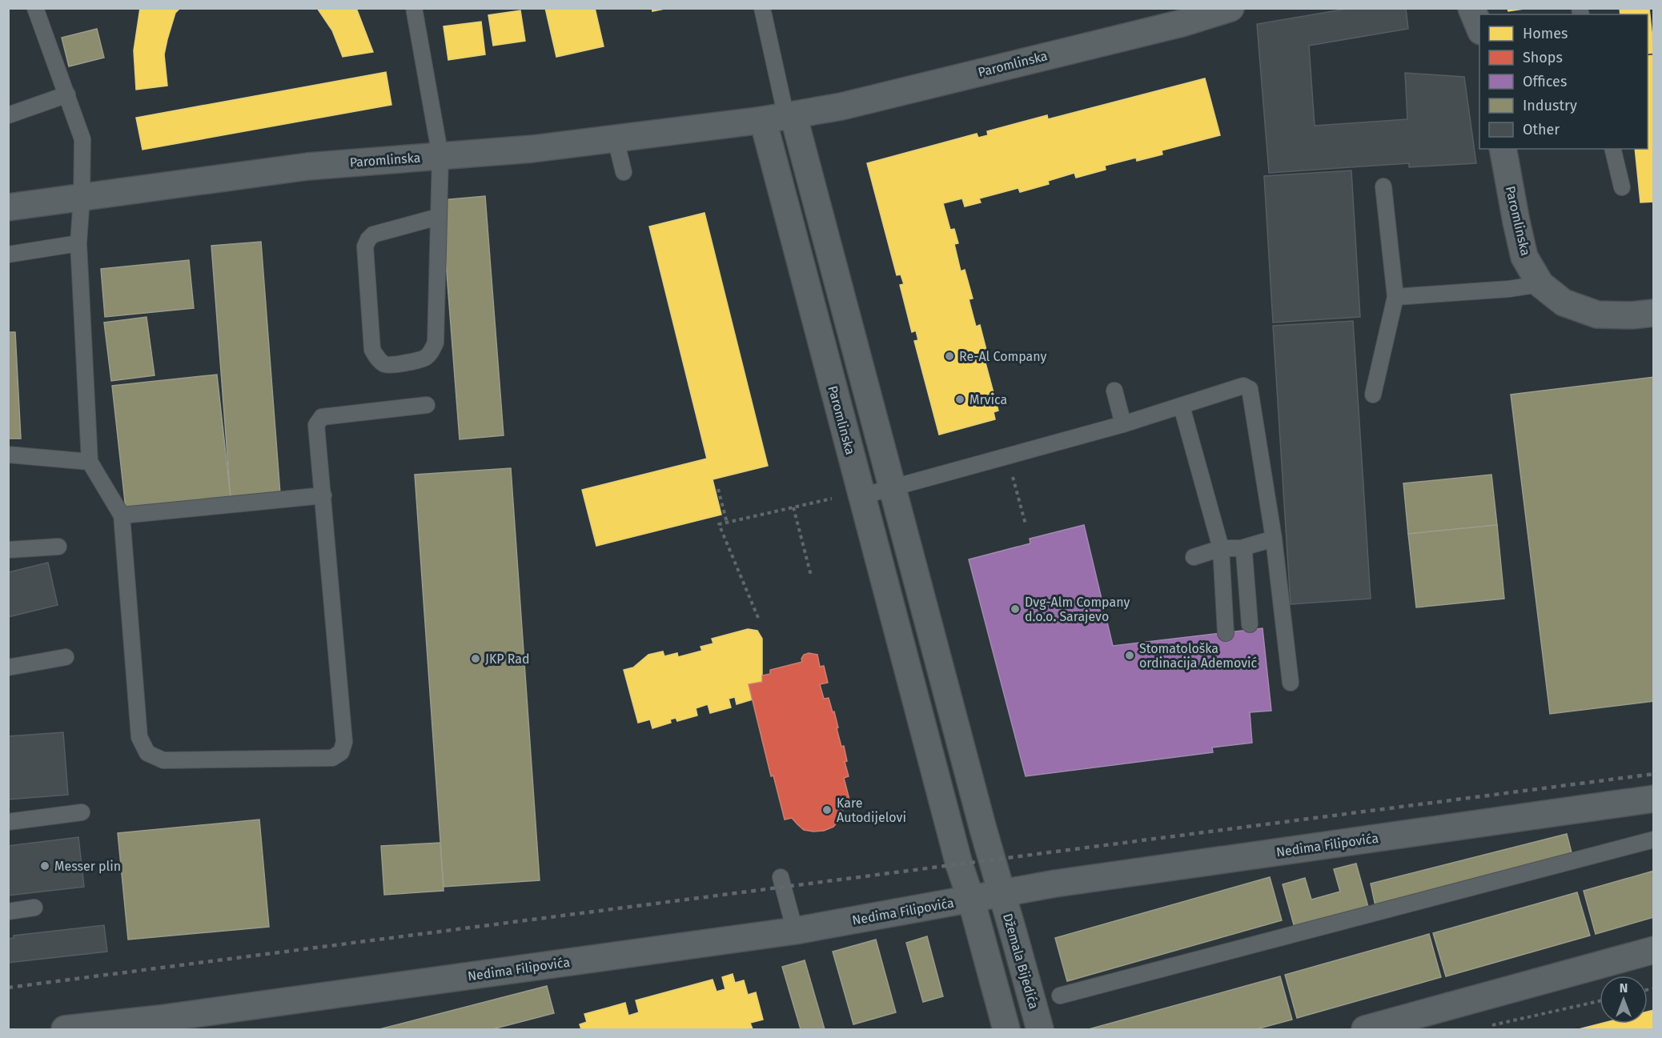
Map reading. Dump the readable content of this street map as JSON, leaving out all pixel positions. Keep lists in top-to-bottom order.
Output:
{
  "streets": {
    "street": ["Paromlinska", "Nedima Filipovića", "Džemala Bijedića"]
  },
  "crossings": [
    ["Paromlinska", "Nedima Filipovića"],
    ["Nedima Filipovića", "Džemala Bijedića"]
  ],
  "places": [
    "Re-Al Company",
    "Mrvica",
    "Dvg-Alm Company d.o.o. Sarajevo",
    "Stomatološka ordinacija Ademović",
    "JKP Rad",
    "Kare Autodijelovi",
    "Messer plin"
  ],
  "legend": [
    "Homes",
    "Shops",
    "Offices",
    "Industry",
    "Other"
  ],
  "north": "top"
}
